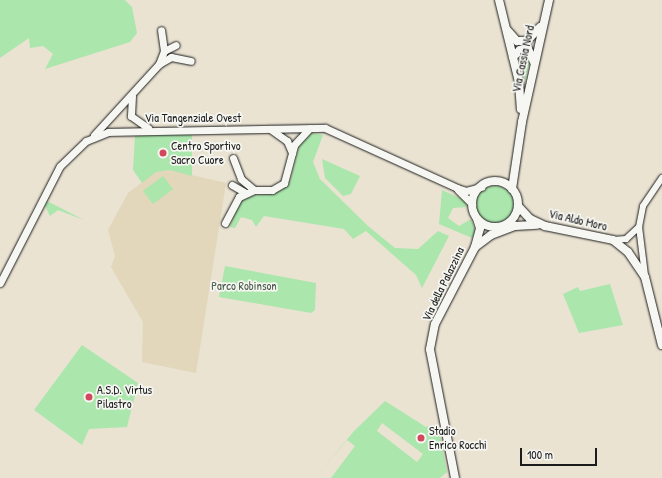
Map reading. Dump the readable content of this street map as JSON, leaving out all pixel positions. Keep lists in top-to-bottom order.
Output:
{
  "streets": {
    "main road": [
      "Via Cassia Nord",
      "Via Tangenziale Ovest",
      "Via Aldo Moro",
      "Via della Palazzina"
    ]
  },
  "crossings": [
    ["Via Cassia Nord", "Via Aldo Moro"],
    ["Via Cassia Nord", "Via della Palazzina"],
    ["Via Aldo Moro", "Via della Palazzina"]
  ],
  "parks": ["Parco Robinson"],
  "places": ["Centro Sportivo Sacro Cuore", "A.S.D. Virtus Pilastro", "Stadio Enrico Rocchi"],
  "scale_bar": "100 m"
}
